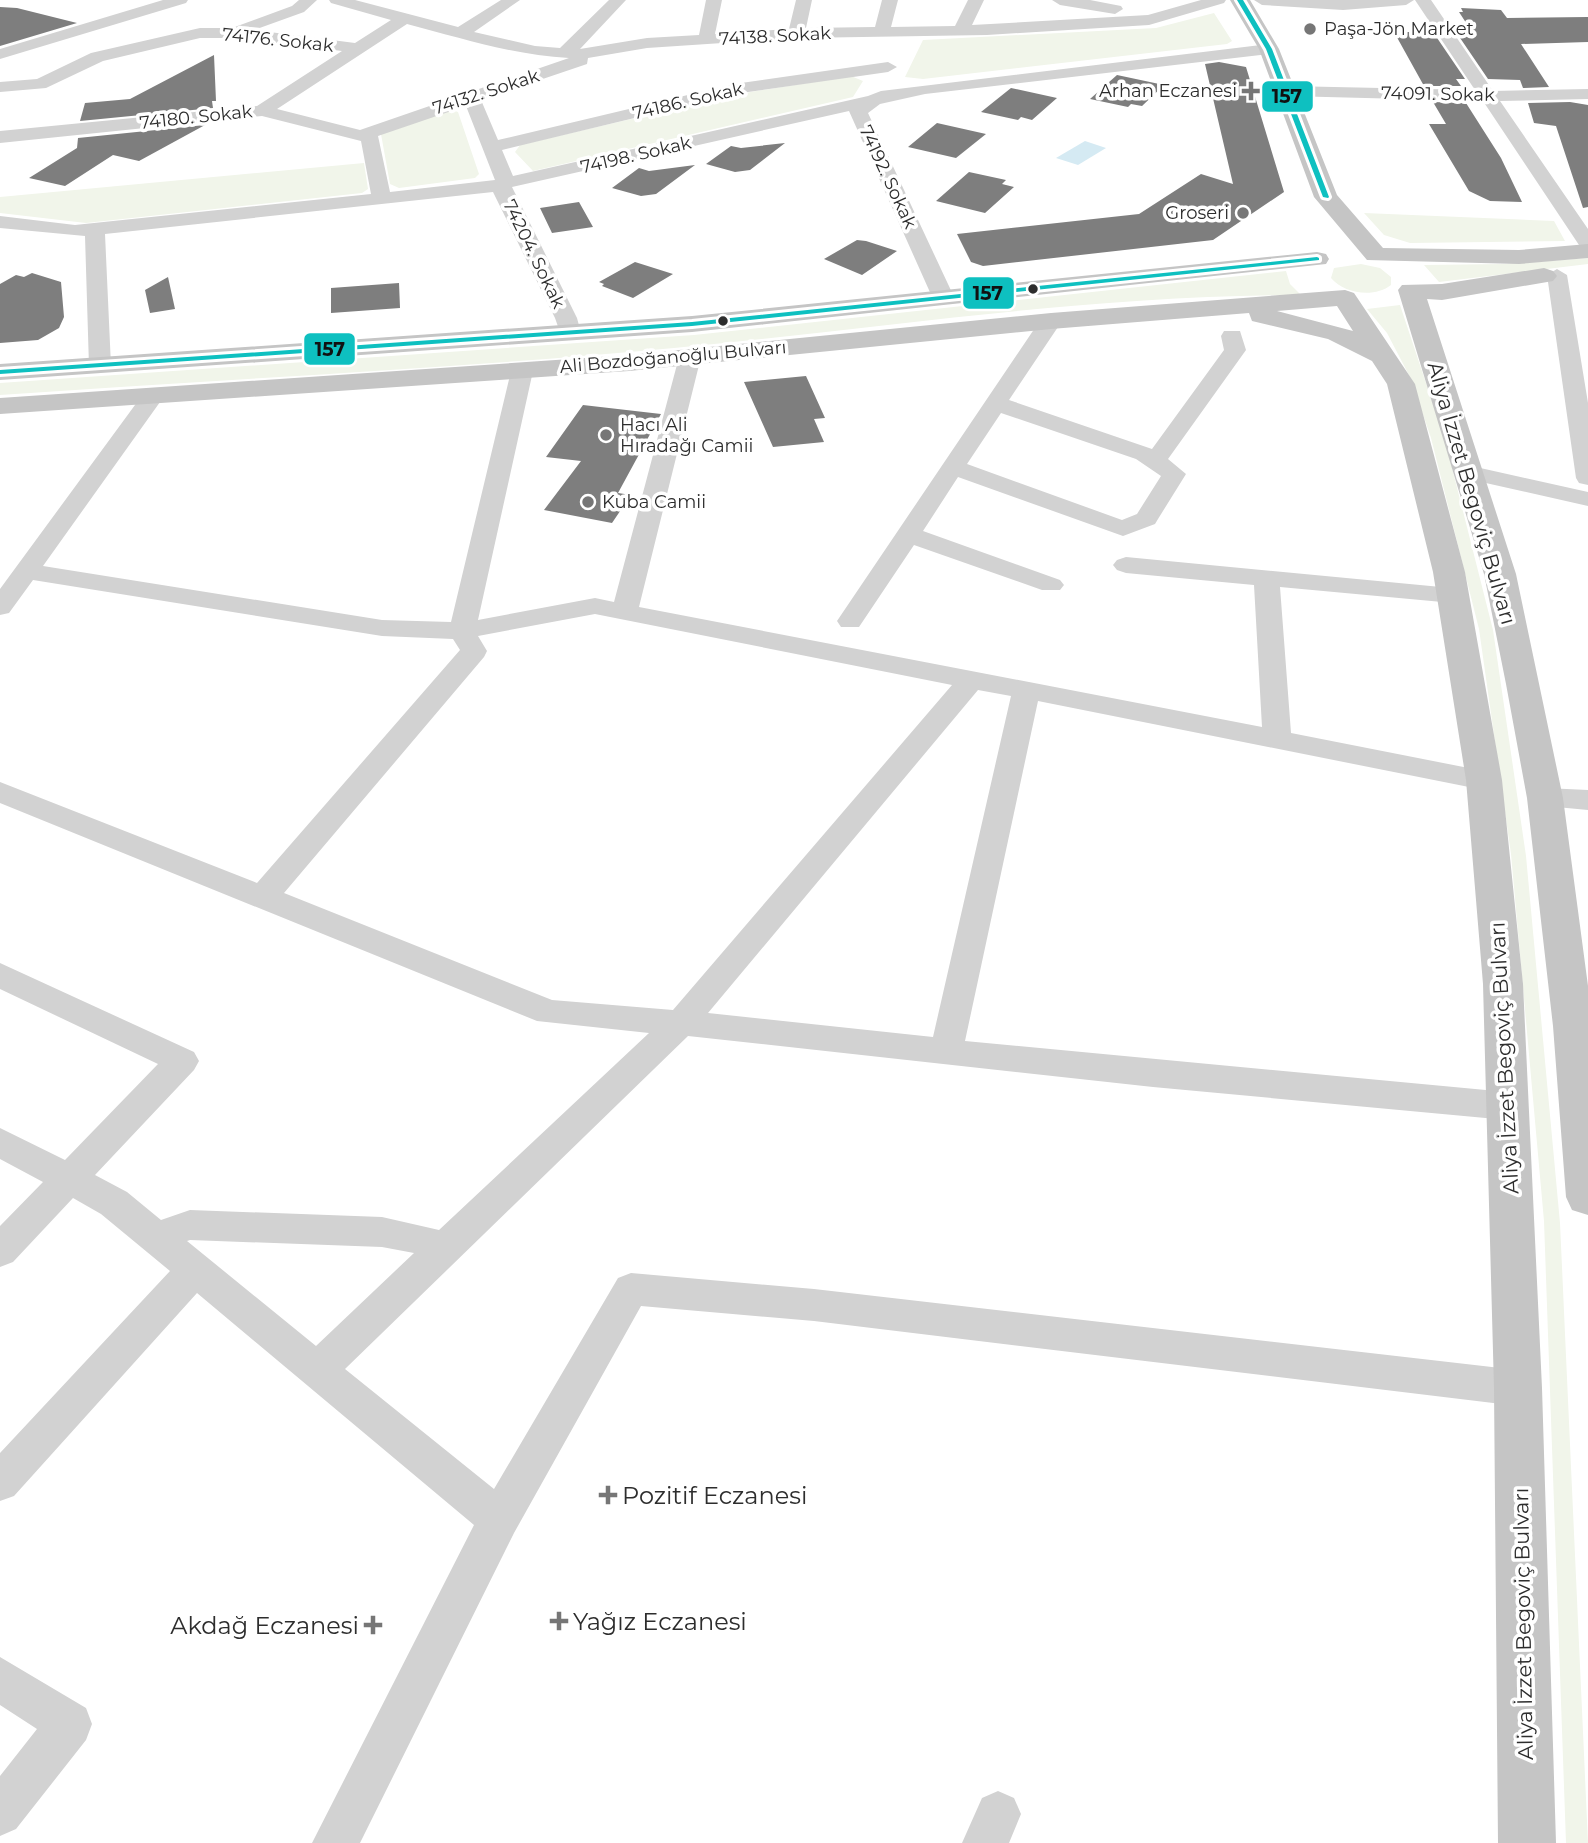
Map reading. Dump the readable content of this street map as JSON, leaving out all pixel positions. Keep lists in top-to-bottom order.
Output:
{
  "streets": {
    "main road": ["Ali Bozdoğanoğlu Bulvarı", "Aliya İzzet Begoviç Bulvarı"],
    "street": [
      "74138. Sokak",
      "74176. Sokak",
      "74132. Sokak",
      "74091. Sokak",
      "74186. Sokak",
      "74180. Sokak",
      "74198. Sokak",
      "74192. Sokak",
      "74204. Sokak"
    ]
  },
  "crossings": [
    ["74138. Sokak", "74132. Sokak"],
    ["74138. Sokak", "74192. Sokak"],
    ["74132. Sokak", "74180. Sokak"],
    ["74132. Sokak", "74204. Sokak"],
    ["74186. Sokak", "74192. Sokak"],
    ["74186. Sokak", "74204. Sokak"],
    ["74198. Sokak", "74192. Sokak"],
    ["74198. Sokak", "74204. Sokak"],
    ["74192. Sokak", "Ali Bozdoğanoğlu Bulvarı"],
    ["74204. Sokak", "Ali Bozdoğanoğlu Bulvarı"],
    ["Ali Bozdoğanoğlu Bulvarı", "Aliya İzzet Begoviç Bulvarı"]
  ],
  "places": {
    "other": [
      "Paşa-Jön Market",
      "Groseri",
      "Hacı Ali Hıradağı Camii",
      "Kuba Camii"
    ],
    "health": [
      "Arhan Eczanesi",
      "Pozitif Eczanesi",
      "Yağız Eczanesi",
      "Akdağ Eczanesi"
    ]
  },
  "lines": ["transit line 157"]
}
